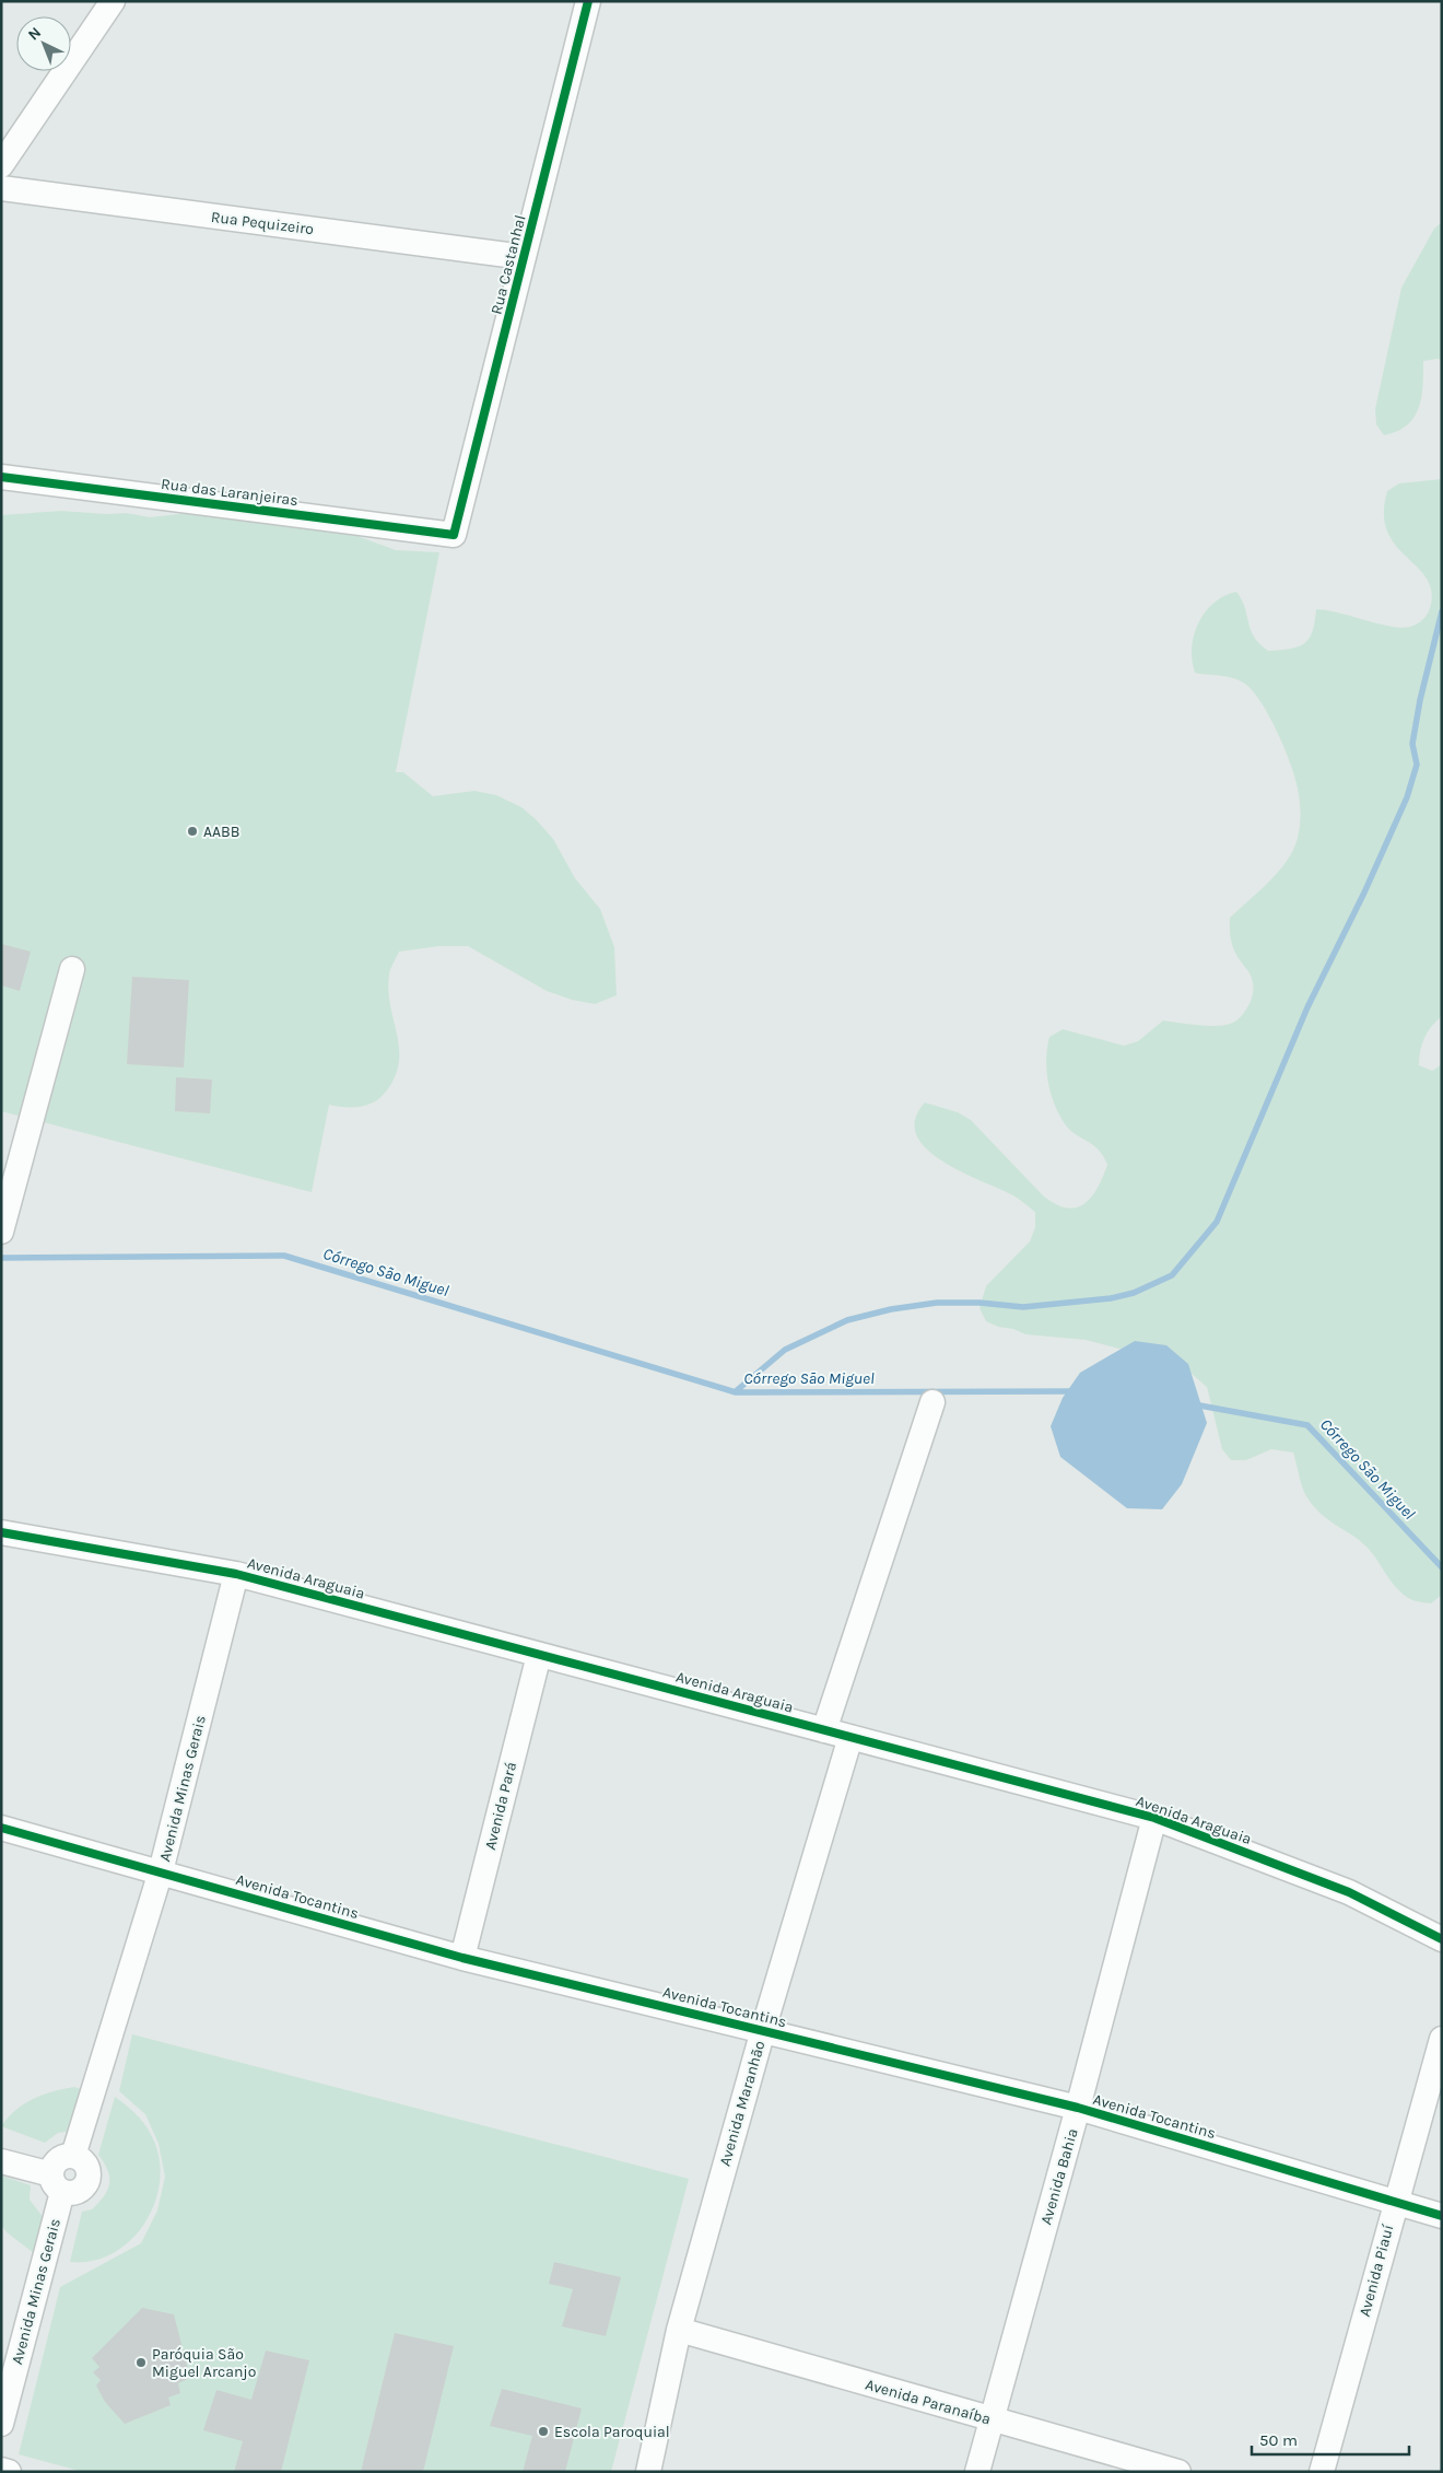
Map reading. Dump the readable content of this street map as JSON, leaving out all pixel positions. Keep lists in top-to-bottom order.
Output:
{
  "streets": {
    "street": [
      "Rua Pequizeiro",
      "Rua Castanhal",
      "Rua das Laranjeiras",
      "Avenida Araguaia",
      "Avenida Minas Gerais",
      "Avenida Pará",
      "Avenida Tocantins",
      "Avenida Maranhão",
      "Avenida Bahia",
      "Avenida Piauí",
      "Avenida Paranaíba"
    ]
  },
  "crossings": [
    ["Rua Pequizeiro", "Rua Castanhal"],
    ["Rua Castanhal", "Rua das Laranjeiras"],
    ["Avenida Araguaia", "Avenida Minas Gerais"],
    ["Avenida Araguaia", "Avenida Pará"],
    ["Avenida Araguaia", "Avenida Maranhão"],
    ["Avenida Araguaia", "Avenida Bahia"],
    ["Avenida Minas Gerais", "Avenida Tocantins"],
    ["Avenida Pará", "Avenida Tocantins"],
    ["Avenida Tocantins", "Avenida Maranhão"],
    ["Avenida Tocantins", "Avenida Bahia"],
    ["Avenida Tocantins", "Avenida Piauí"],
    ["Avenida Maranhão", "Avenida Paranaíba"],
    ["Avenida Bahia", "Avenida Paranaíba"]
  ],
  "water": ["Córrego São Miguel"],
  "places": ["AABB", "Paróquia São Miguel Arcanjo", "Escola Paroquial"],
  "scale_bar": "50 m",
  "north": "top left"
}
